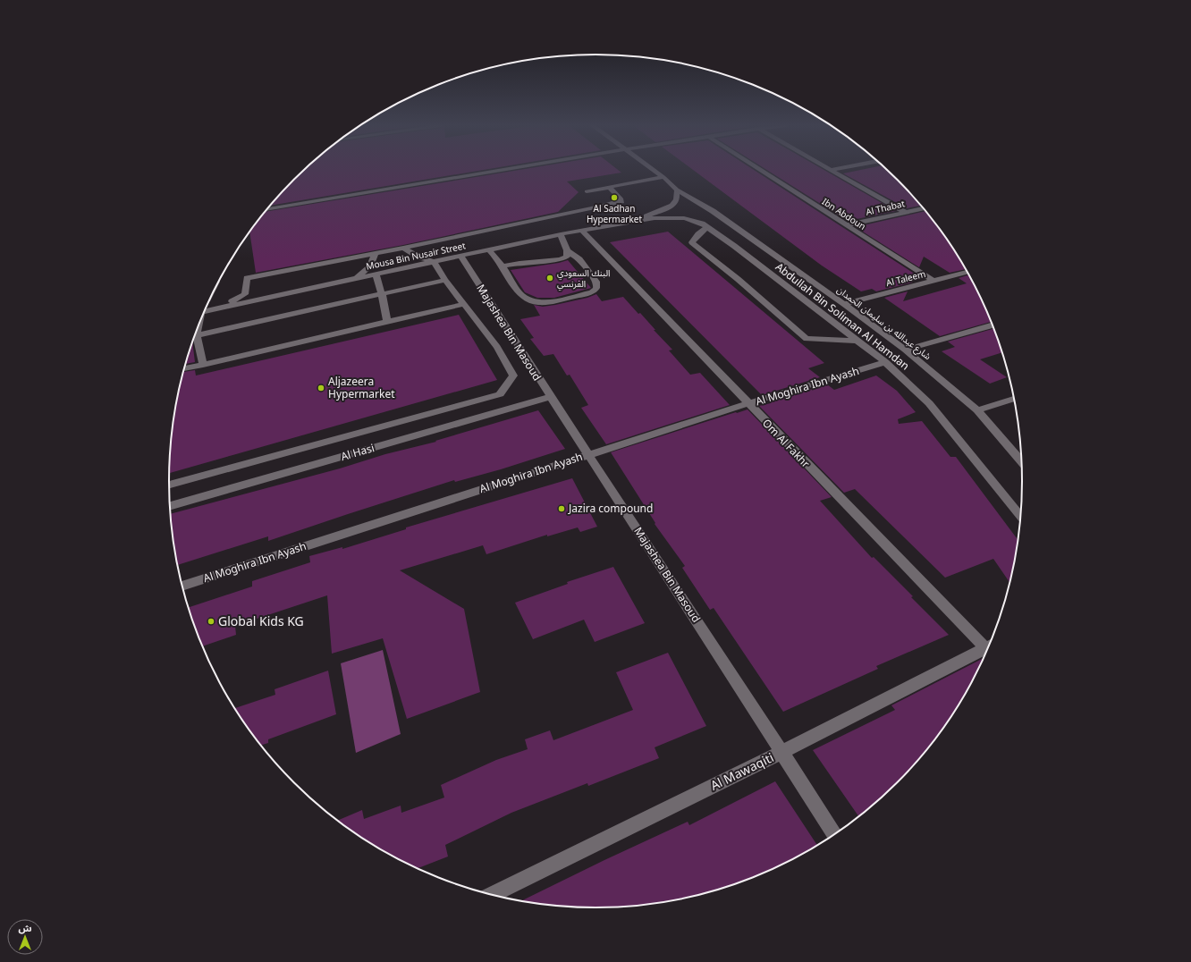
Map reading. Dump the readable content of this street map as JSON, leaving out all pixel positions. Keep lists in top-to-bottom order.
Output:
{
  "streets": {
    "street": [
      "Al Thabat",
      "Ibn Abdoun",
      "Mousa Bin Nusair Street",
      "Al Taleem",
      "Abdullah Bin Soliman Al Hamdan",
      "شارع عبدالله بن سليمان الحمدان",
      "Majashea Bin Masoud",
      "Al Moghira Ibn Ayash",
      "Om Al Fakhr",
      "Al Hasi",
      "Al Mawaqiti"
    ]
  },
  "crossings": [
    ["Al Thabat", "Ibn Abdoun"],
    ["Ibn Abdoun", "Al Taleem"],
    ["Mousa Bin Nusair Street", "Abdullah Bin Soliman Al Hamdan"],
    ["Mousa Bin Nusair Street", "Majashea Bin Masoud"],
    ["Mousa Bin Nusair Street", "Om Al Fakhr"],
    ["Al Taleem", "شارع عبدالله بن سليمان الحمدان"],
    ["Abdullah Bin Soliman Al Hamdan", "Al Moghira Ibn Ayash"],
    ["Majashea Bin Masoud", "Al Moghira Ibn Ayash"],
    ["Majashea Bin Masoud", "Al Hasi"],
    ["Majashea Bin Masoud", "Al Mawaqiti"],
    ["Al Moghira Ibn Ayash", "Om Al Fakhr"]
  ],
  "places": [
    "Al Sadhan Hypermarket",
    "البنك السعودي الفرنسي",
    "Aljazeera Hypermarket",
    "Jazira compound",
    "Global Kids KG"
  ],
  "north": "top"
}
